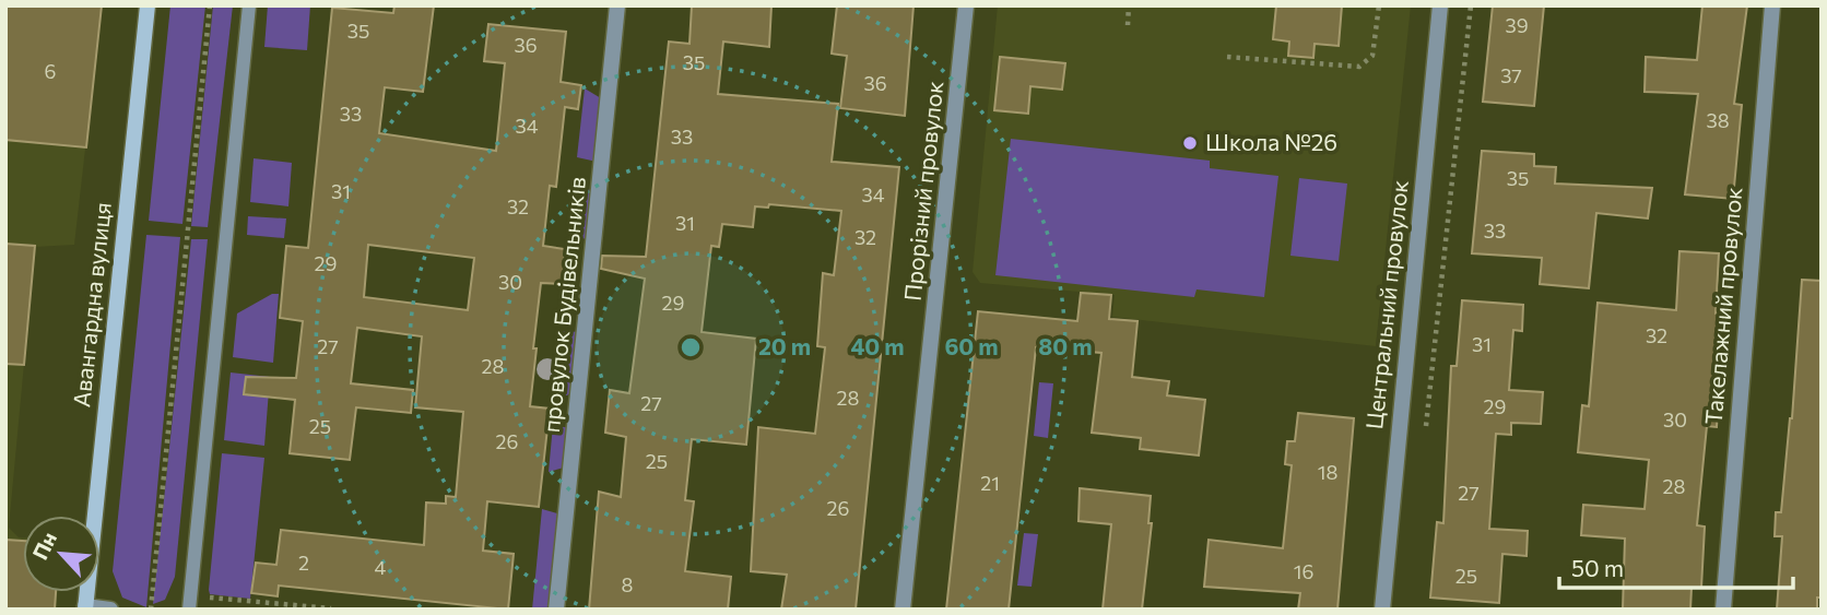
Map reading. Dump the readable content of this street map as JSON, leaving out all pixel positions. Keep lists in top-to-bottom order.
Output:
{
  "streets": {
    "street": [
      "Прорізний провулок",
      "Авангардна вулиця",
      "провулок Будівельників",
      "Центральний провулок",
      "Такелажний провулок"
    ]
  },
  "places": ["Школа №26"],
  "house_numbers": [
    "39",
    "35",
    "36",
    "35",
    "6",
    "37",
    "36",
    "33",
    "38",
    "34",
    "33",
    "35",
    "31",
    "34",
    "32",
    "31",
    "33",
    "32",
    "29",
    "30",
    "29",
    "32",
    "31",
    "27",
    "28",
    "28",
    "27",
    "29",
    "30",
    "25",
    "26",
    "25",
    "18",
    "21",
    "28",
    "27",
    "26",
    "2",
    "4",
    "16",
    "25",
    "8"
  ],
  "scale_bar": "50 m",
  "north": "top left",
  "rings": [
    "20 m",
    "40 m",
    "60 m",
    "80 m"
  ]
}
